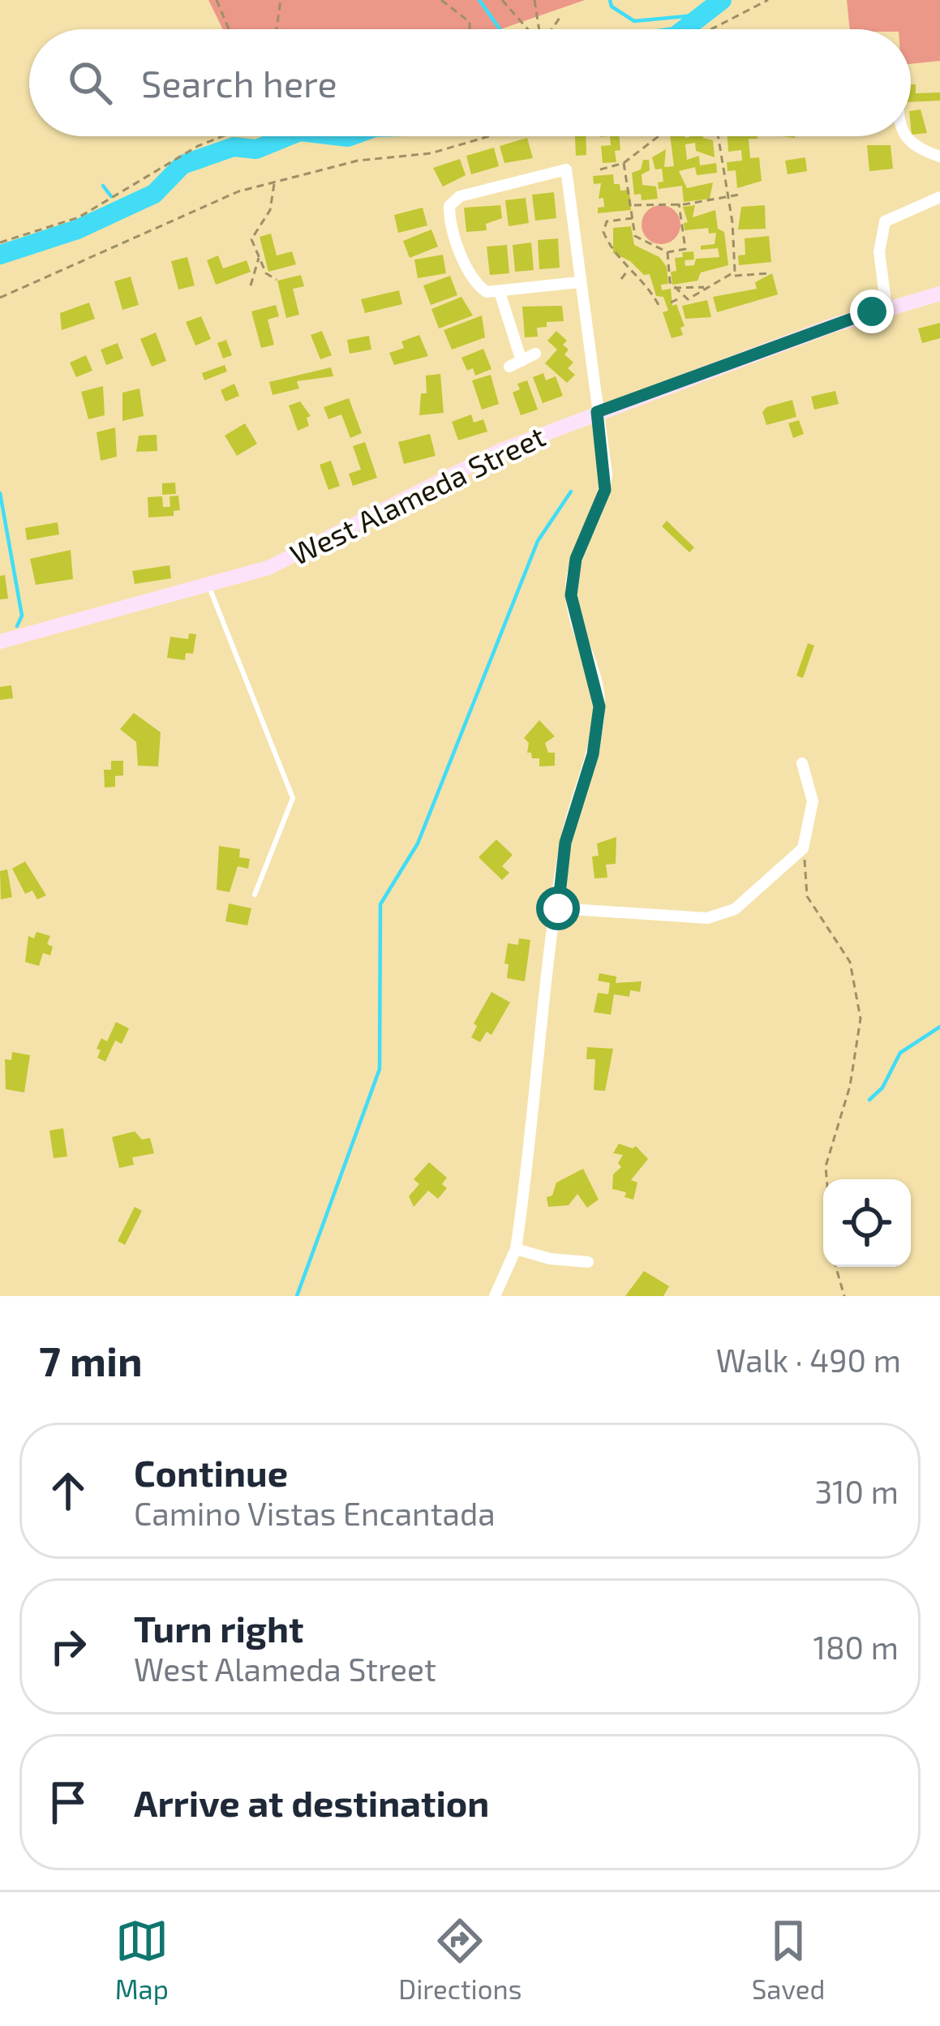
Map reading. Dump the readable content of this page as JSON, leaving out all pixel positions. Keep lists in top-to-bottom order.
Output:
{
  "streets": {
    "street": ["West Alameda Street"]
  },
  "page": {
    "search": "Search here",
    "heading": ["7 min", "Walk · 490 m"],
    "list": [
      ["Continue", "Camino Vistas Encantada", "310 m"],
      ["Turn right", "West Alameda Street", "180 m"],
      "Arrive at destination"
    ],
    "nav": ["Map", "Directions", "Saved"]
  }
}
